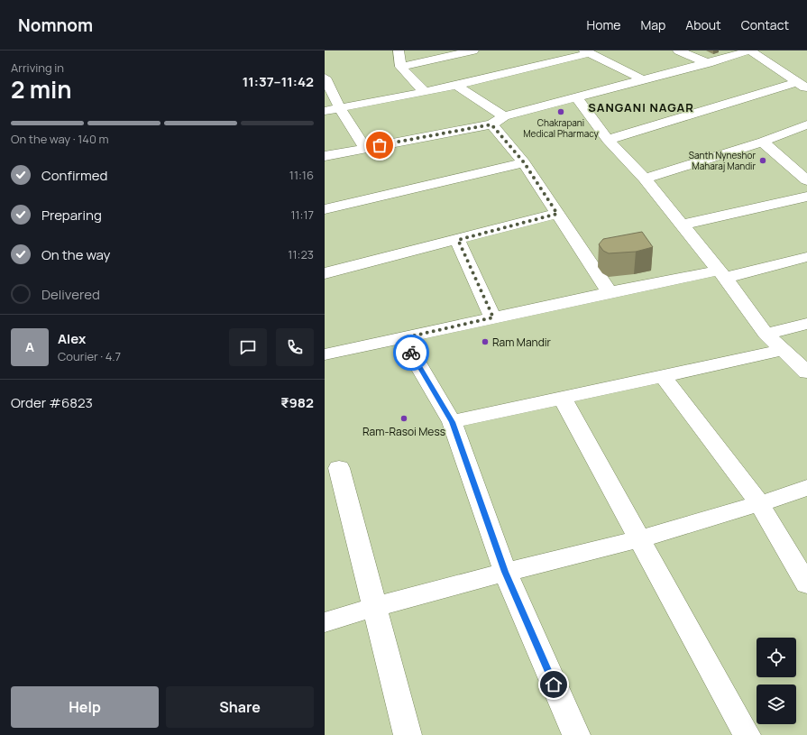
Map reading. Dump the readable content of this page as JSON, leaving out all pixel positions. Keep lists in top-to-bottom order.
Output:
{
  "districts": ["SANGANI NAGAR"],
  "places": [
    "Chakrapani Medical Pharmacy",
    "Santh Nyneshor Maharaj Mandir",
    "Ram Mandir",
    "Ram-Rasoi Mess"
  ],
  "page": {
    "header": "Nomnom",
    "nav": [
      "Home",
      "Map",
      "About",
      "Contact"
    ],
    "heading": ["2 min", "Arriving in", "11:37–11:42"],
    "panel": [
      "Alex",
      "Courier · 4.7",
      "Order #6823",
      "₹982"
    ],
    "bar": "On the way · 140 m",
    "list": [
      ["Confirmed", "11:16"],
      ["Preparing", "11:17"],
      ["On the way", "11:23"],
      "Delivered"
    ],
    "round": "A",
    "buttons": ["Help", "Share"]
  }
}
